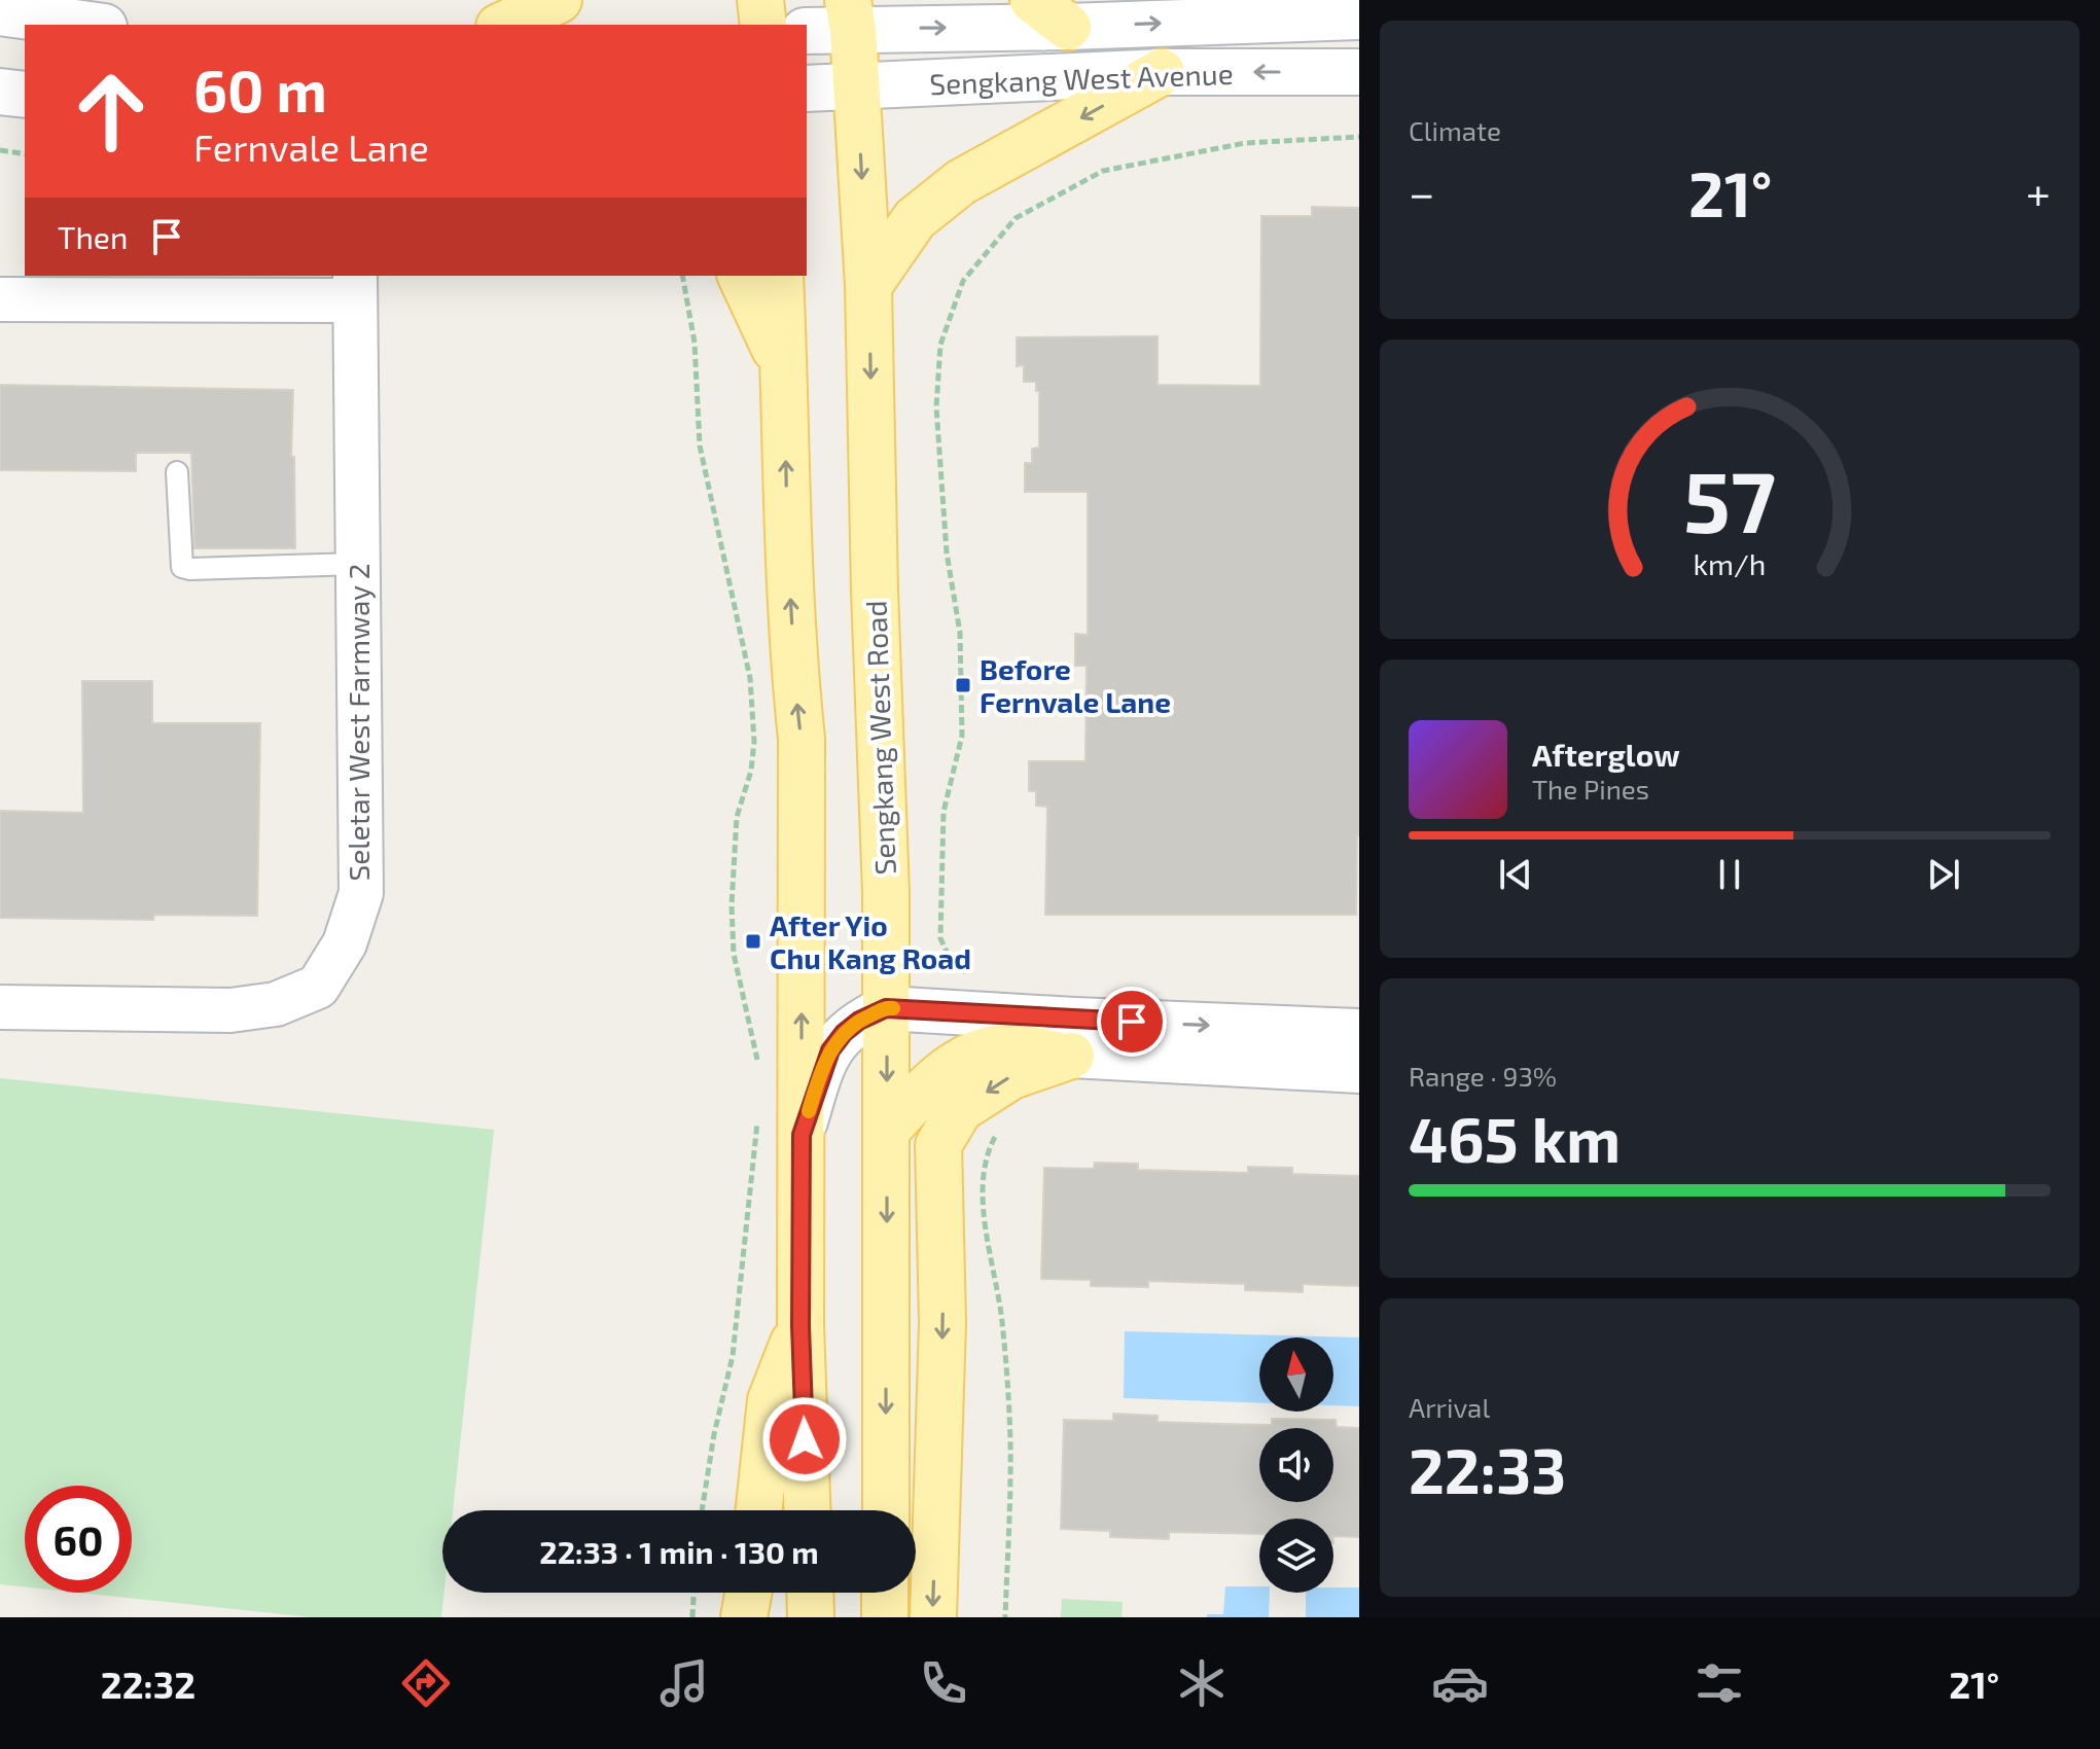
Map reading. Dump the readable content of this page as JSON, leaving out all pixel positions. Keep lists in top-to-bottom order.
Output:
{
  "streets": {
    "main road": ["Sengkang West Avenue", "Sengkang West Road"],
    "street": ["Seletar West Farmway 2"]
  },
  "crossings": [
    ["Sengkang West Avenue", "Sengkang West Road"]
  ],
  "places": {
    "transit": ["Before Fernvale Lane", "After Yio Chu Kang Road"]
  },
  "north": "top",
  "page": {
    "tile": [
      "Climate",
      ["Range · 93%", "465 km"],
      ["Arrival", "22:33"]
    ],
    "turn": ["60 m", "Fernvale Lane"],
    "heat": ["−", "21°", "+"],
    "then": "Then",
    "song": ["Afterglow", "The Pines"],
    "limit": "60",
    "trip": "22:33 · 1 min · 130 m",
    "tabs": ["22:32", "21°"],
    "gauge": ["57", "km/h"]
  }
}
